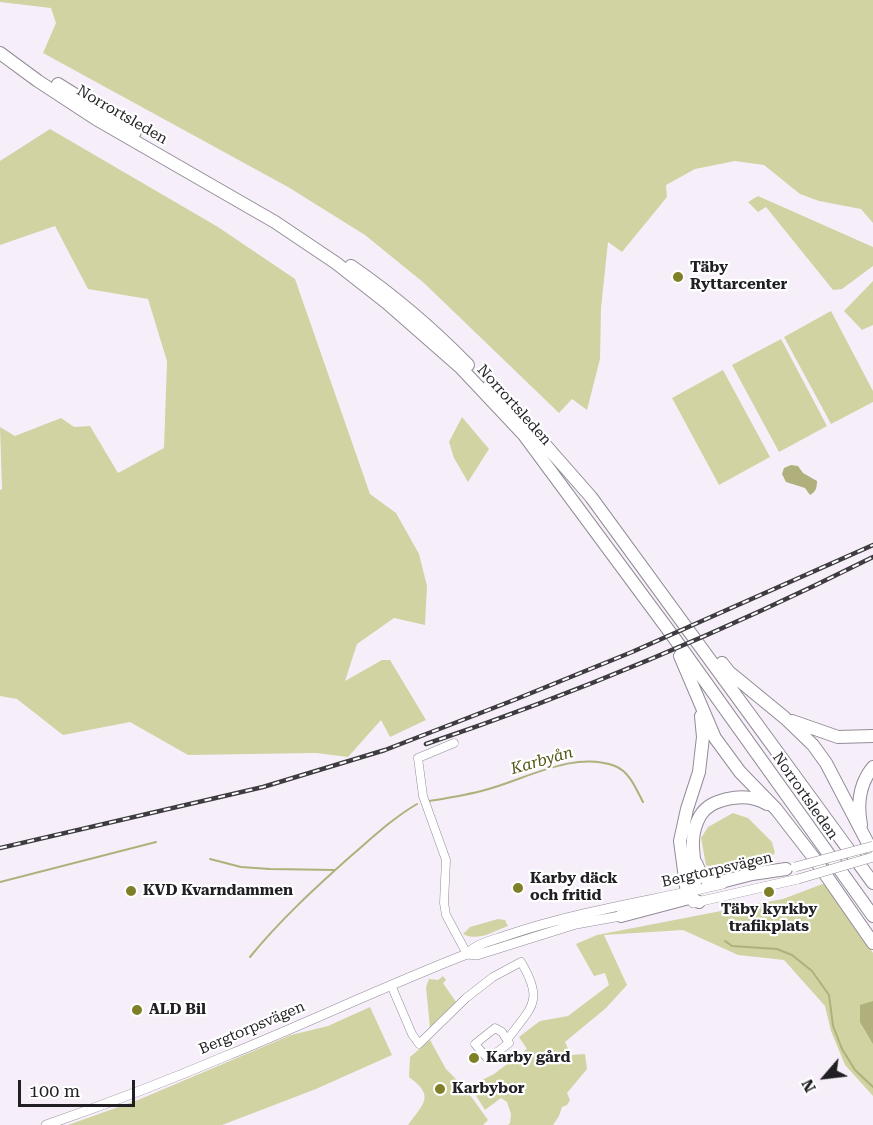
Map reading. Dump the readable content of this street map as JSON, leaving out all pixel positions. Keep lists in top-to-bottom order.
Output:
{
  "streets": {
    "highway": ["Norrortsleden"],
    "main road": ["Bergtorpsvägen"]
  },
  "water": ["Karbyån"],
  "places": [
    "Täby Ryttarcenter",
    "Karby däck och fritid",
    "KVD Kvarndammen",
    "Täby kyrkby trafikplats",
    "ALD Bil",
    "Karby gård",
    "Karbybor"
  ],
  "scale_bar": "100 m",
  "north": "bottom left"
}
